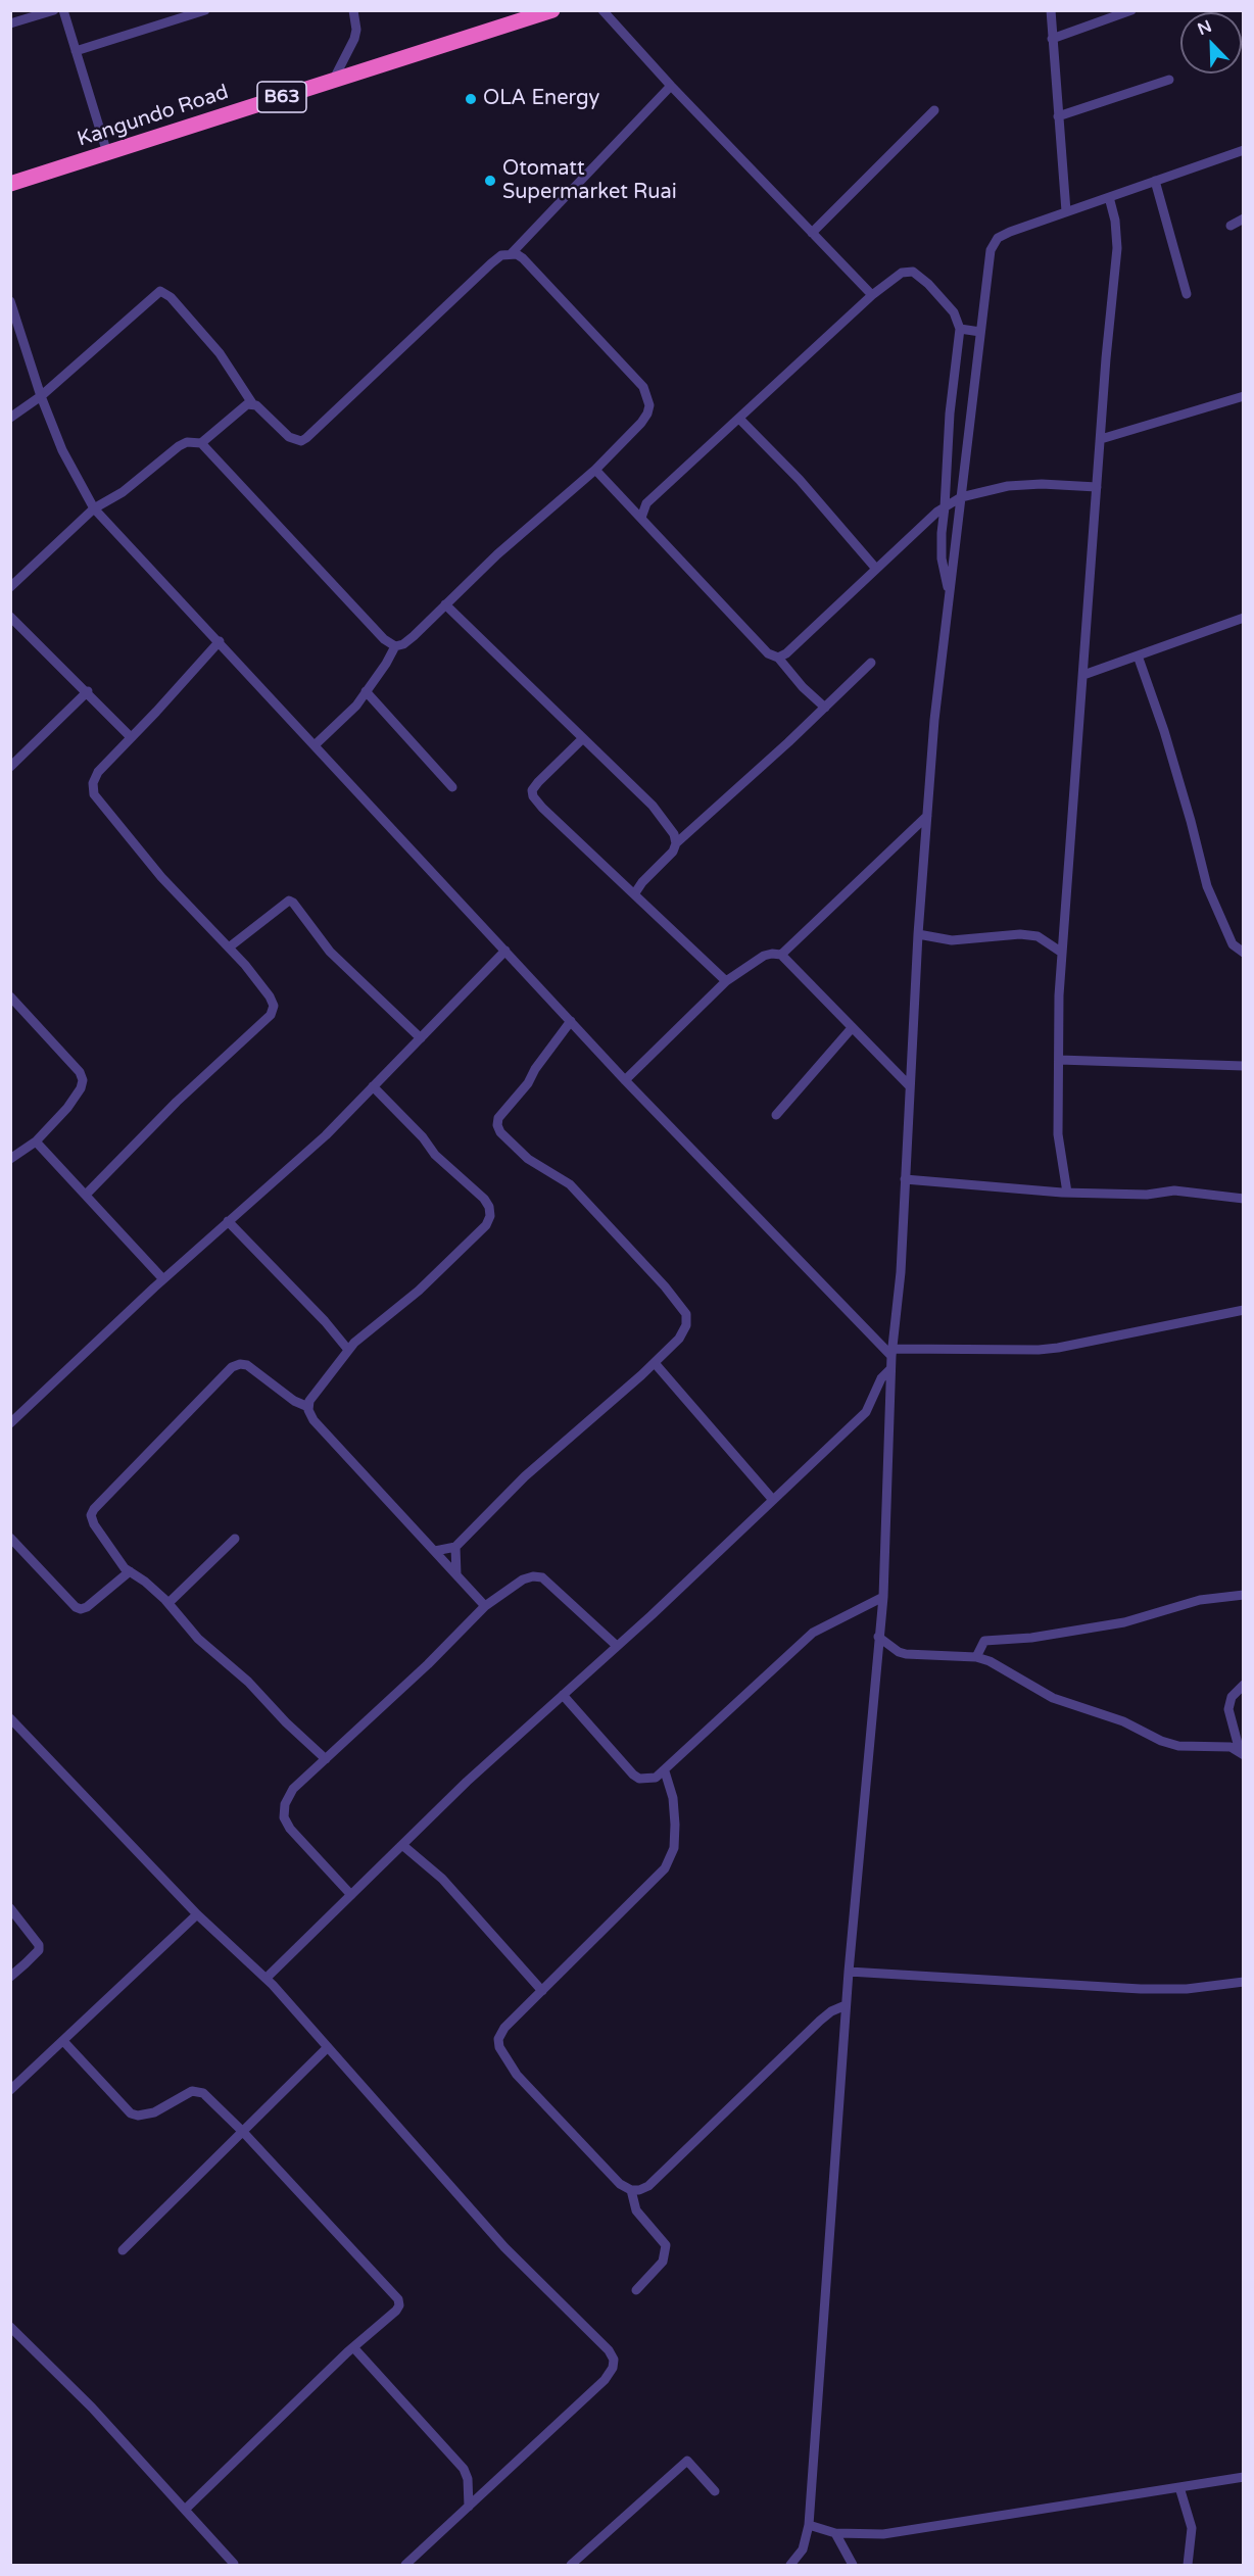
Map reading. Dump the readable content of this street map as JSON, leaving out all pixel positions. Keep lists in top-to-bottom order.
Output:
{
  "streets": {
    "highway": ["B63", "Kangundo Road"]
  },
  "places": ["OLA Energy", "Otomatt Supermarket Ruai"],
  "north": "top left"
}
